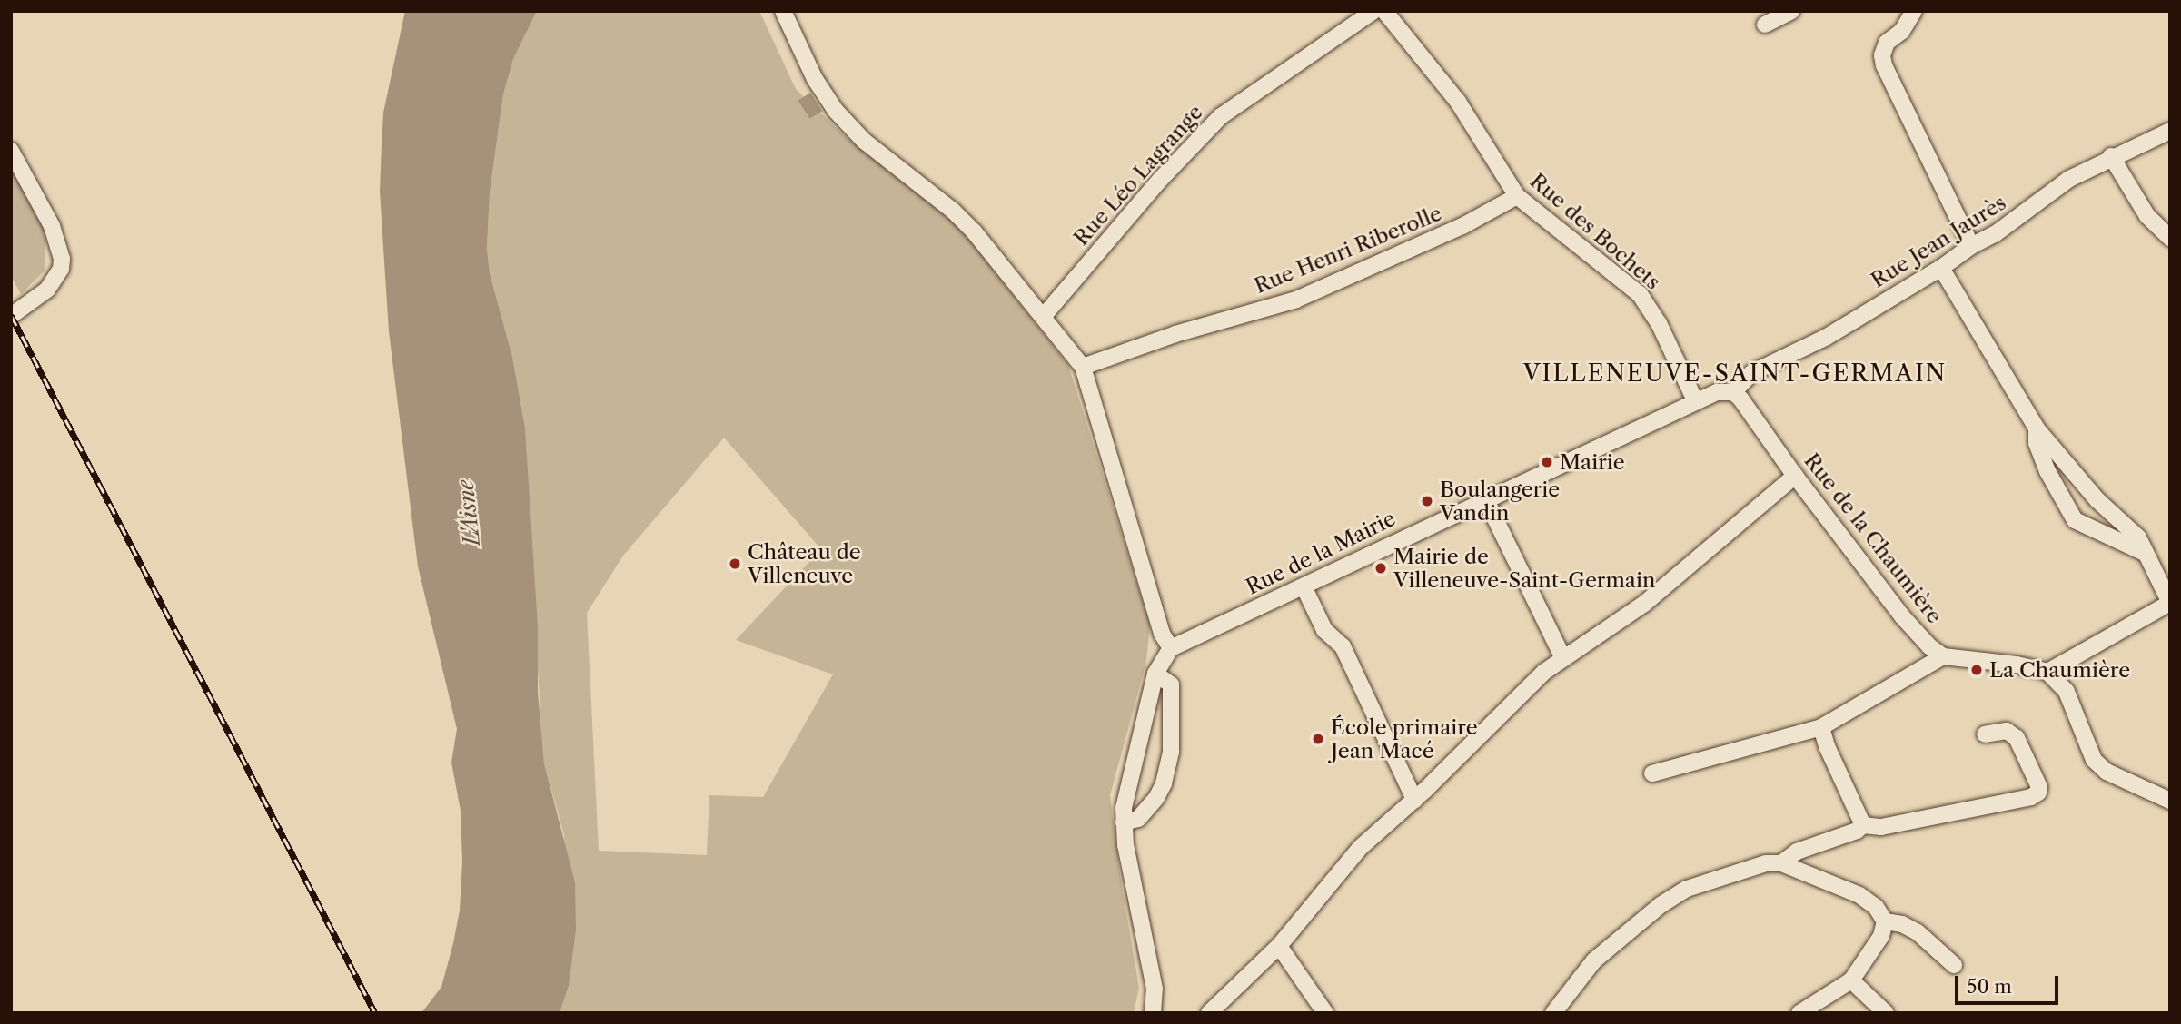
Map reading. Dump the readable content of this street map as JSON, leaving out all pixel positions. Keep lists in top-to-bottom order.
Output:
{
  "streets": {
    "street": [
      "Rue Léo Lagrange",
      "Rue des Bochets",
      "Rue Jean Jaurès",
      "Rue Henri Riberolle",
      "Rue de la Chaumière",
      "Rue de la Mairie"
    ]
  },
  "crossings": [
    ["Rue des Bochets", "Rue Henri Riberolle"],
    ["Rue des Bochets", "Rue de la Mairie"],
    ["Rue Jean Jaurès", "Rue de la Chaumière"],
    ["Rue Jean Jaurès", "Rue de la Mairie"],
    ["Rue de la Chaumière", "Rue de la Mairie"]
  ],
  "districts": ["VILLENEUVE-SAINT-GERMAIN"],
  "water": ["L'Aisne"],
  "places": [
    "Mairie",
    "Boulangerie Vandin",
    "Château de Villeneuve",
    "Mairie de Villeneuve-Saint-Germain",
    "La Chaumière",
    "École primaire Jean Macé"
  ],
  "scale_bar": "50 m"
}
